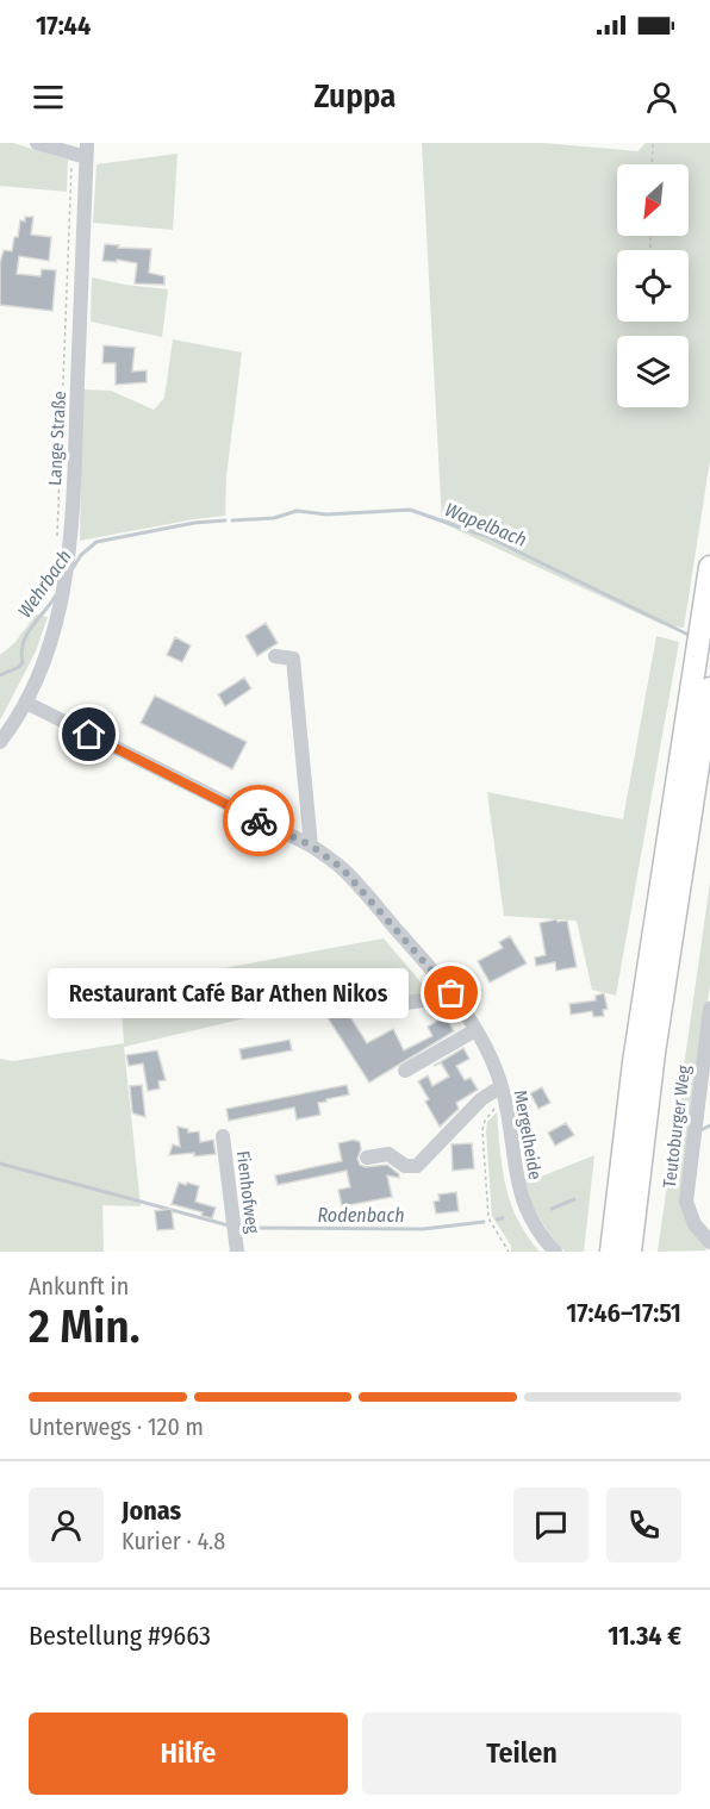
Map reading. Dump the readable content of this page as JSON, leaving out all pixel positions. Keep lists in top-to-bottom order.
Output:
{
  "streets": {
    "street": [
      "Lange Straße",
      "Teutoburger Weg",
      "Mergelheide",
      "Fienhofweg"
    ]
  },
  "crossings": [
    ["Lange Straße", "Mergelheide"]
  ],
  "water": ["Wapelbach", "Wehrbach", "Rodenbach"],
  "places": ["Restaurant Café Bar Athen Nikos"],
  "north": "bottom left",
  "page": {
    "status": "17:44",
    "header": "Zuppa",
    "bubble": "Restaurant Café Bar Athen Nikos",
    "heading": ["2 Min.", "Ankunft in", "17:46–17:51"],
    "panel": [
      "Jonas",
      "Kurier · 4.8",
      "Bestellung #9663",
      "11.34 €"
    ],
    "bar": "Unterwegs · 120 m",
    "buttons": ["Hilfe", "Teilen"]
  }
}
